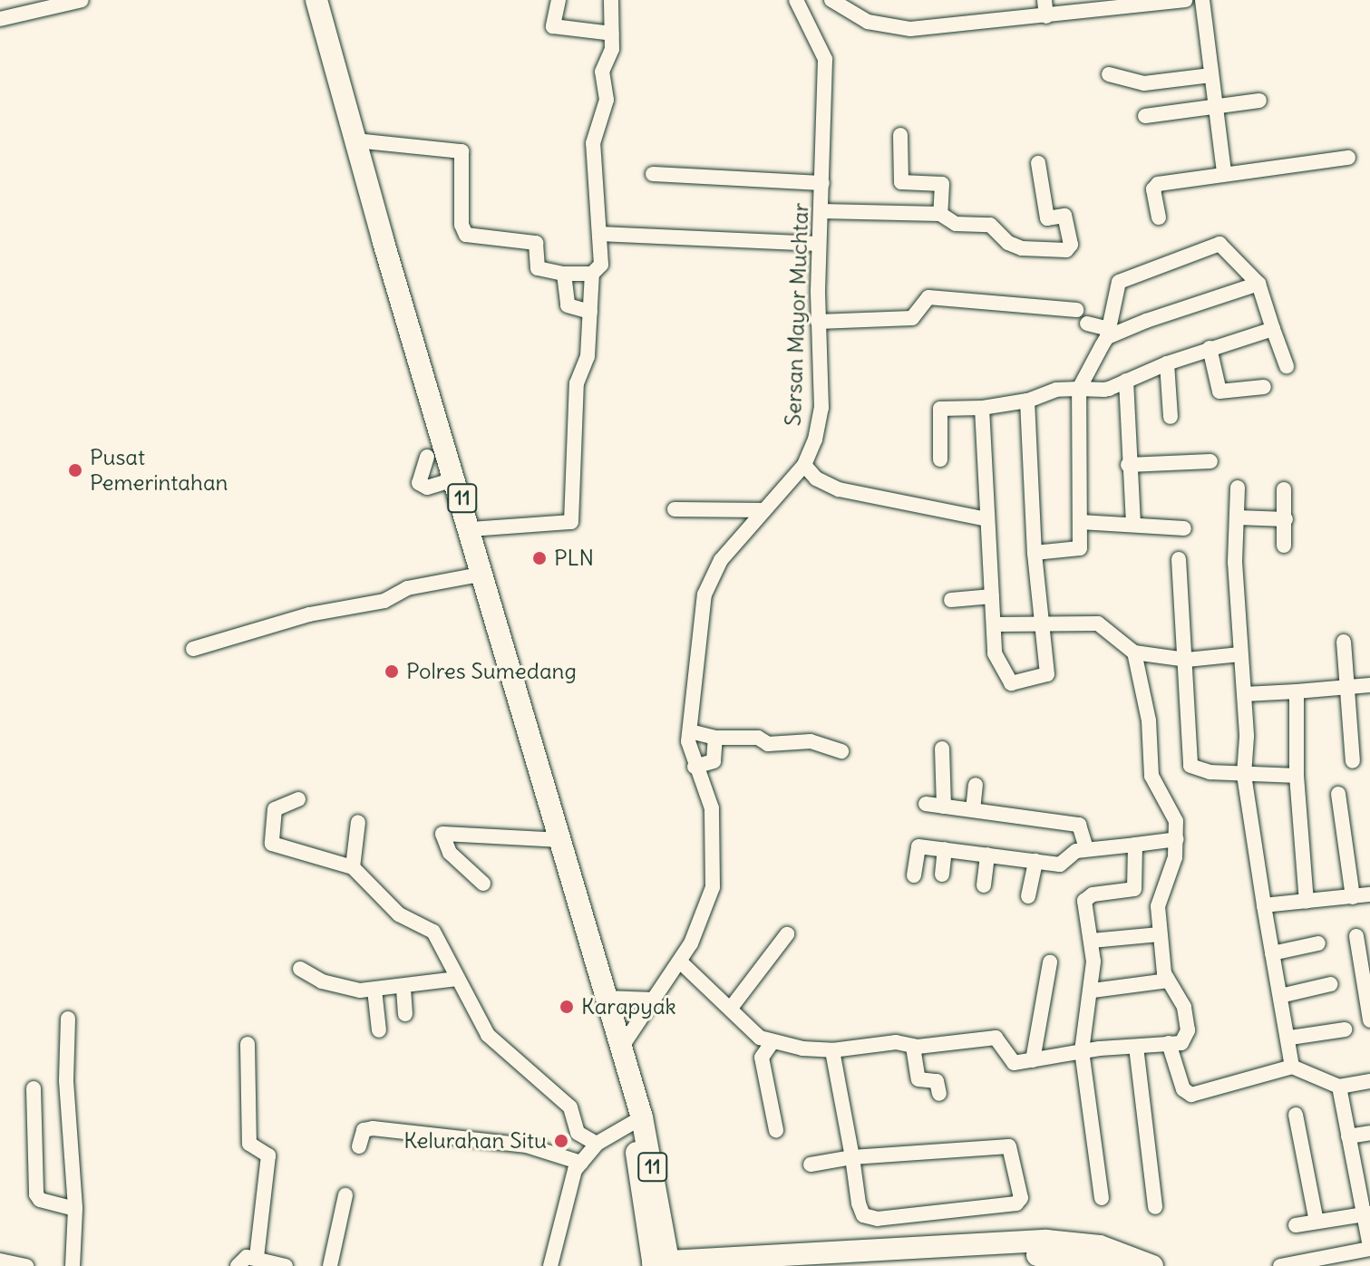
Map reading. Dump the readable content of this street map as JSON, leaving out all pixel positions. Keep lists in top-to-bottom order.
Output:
{
  "streets": {
    "highway": ["11"],
    "street": ["Sersan Mayor Muchtar"]
  },
  "crossings": [
    ["Sersan Mayor Muchtar", "11"]
  ],
  "places": [
    "Pusat Pemerintahan",
    "PLN",
    "Polres Sumedang",
    "Karapyak",
    "Kelurahan Situ"
  ]
}
